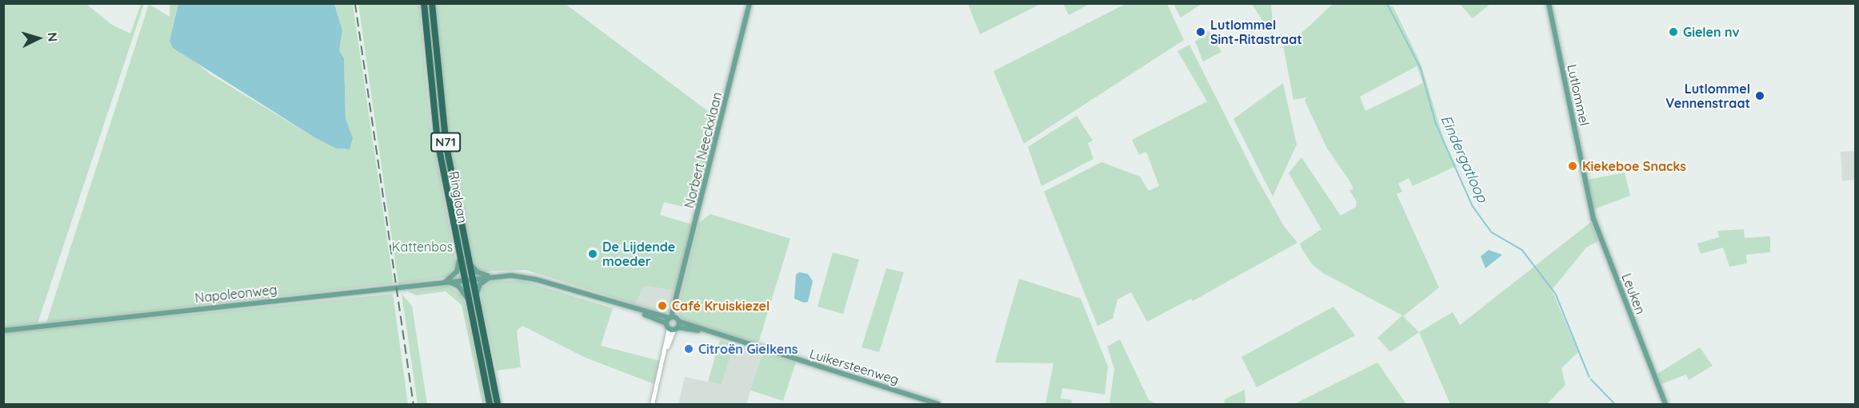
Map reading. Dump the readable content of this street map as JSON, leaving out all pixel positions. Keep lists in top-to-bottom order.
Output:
{
  "streets": {
    "highway": ["N71", "Ringlaan"],
    "main road": [
      "Lutlommel",
      "Norbert Neeckxlaan",
      "Napoleonweg",
      "Leuken",
      "Luikersteenweg"
    ]
  },
  "crossings": [
    ["Lutlommel", "Leuken"],
    ["N71", "Ringlaan"],
    ["N71", "Napoleonweg"],
    ["N71", "Luikersteenweg"],
    ["Norbert Neeckxlaan", "Luikersteenweg"],
    ["Ringlaan", "Napoleonweg"],
    ["Ringlaan", "Luikersteenweg"],
    ["Napoleonweg", "Luikersteenweg"]
  ],
  "water": ["Eindergatloop"],
  "parks": ["Kattenbos"],
  "places": [
    "Lutlommel Sint-Ritastraat",
    "Gielen nv",
    "Lutlommel Vennenstraat",
    "Kiekeboe Snacks",
    "De Lijdende moeder",
    "Café Kruiskiezel",
    "Citroën Gielkens"
  ],
  "north": "right"
}
